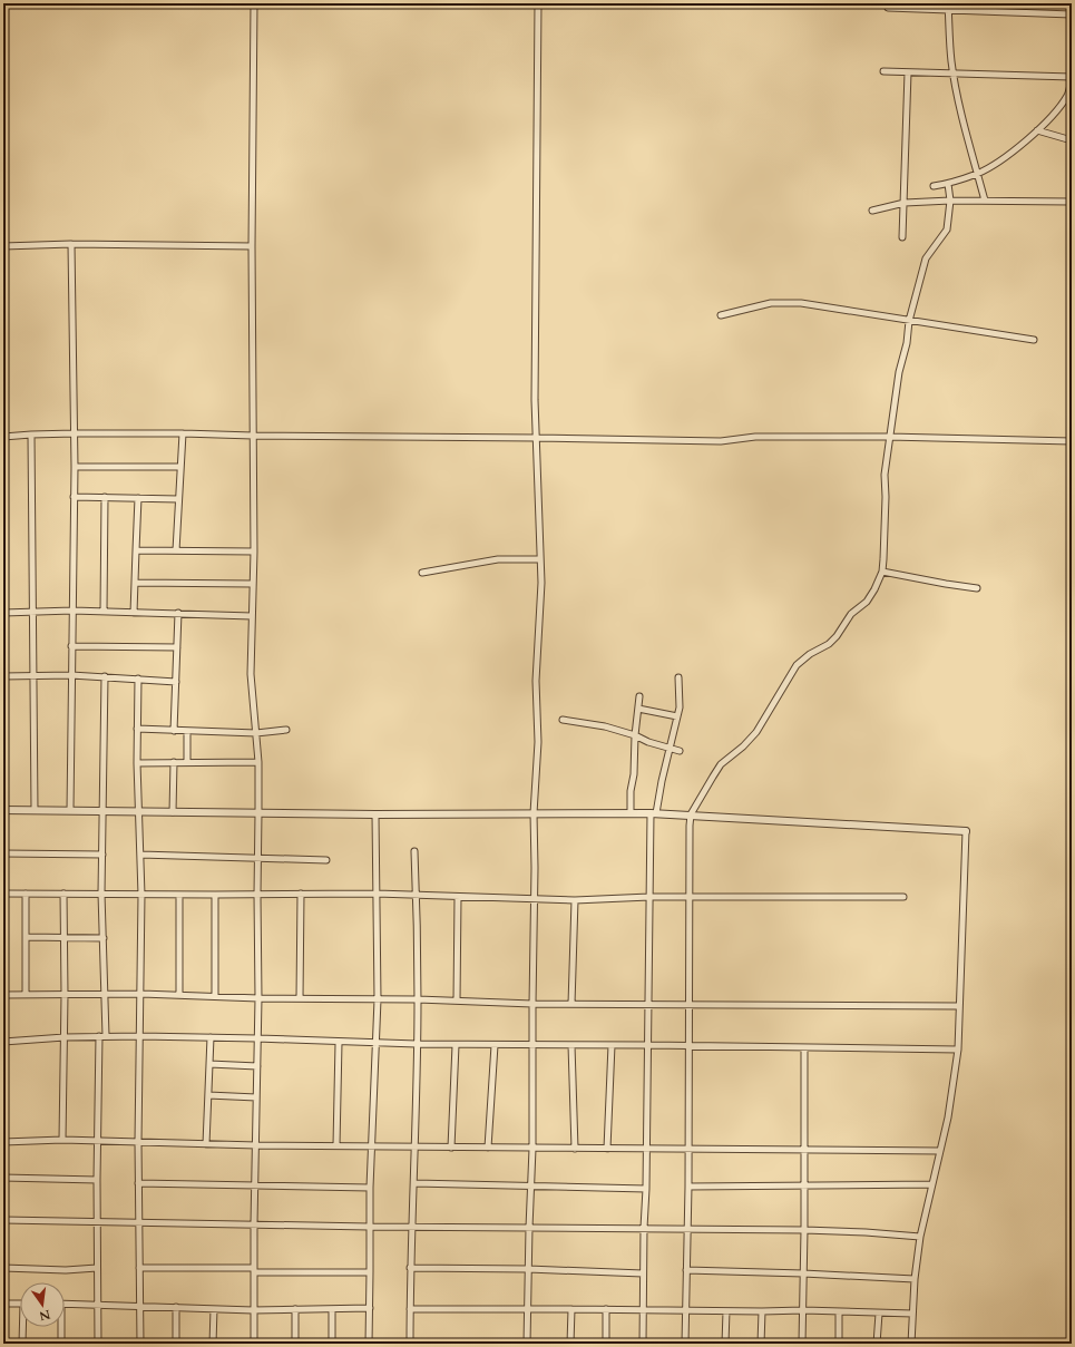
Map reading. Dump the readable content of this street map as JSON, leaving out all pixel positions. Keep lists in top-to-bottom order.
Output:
{
  "north": "bottom"
}
